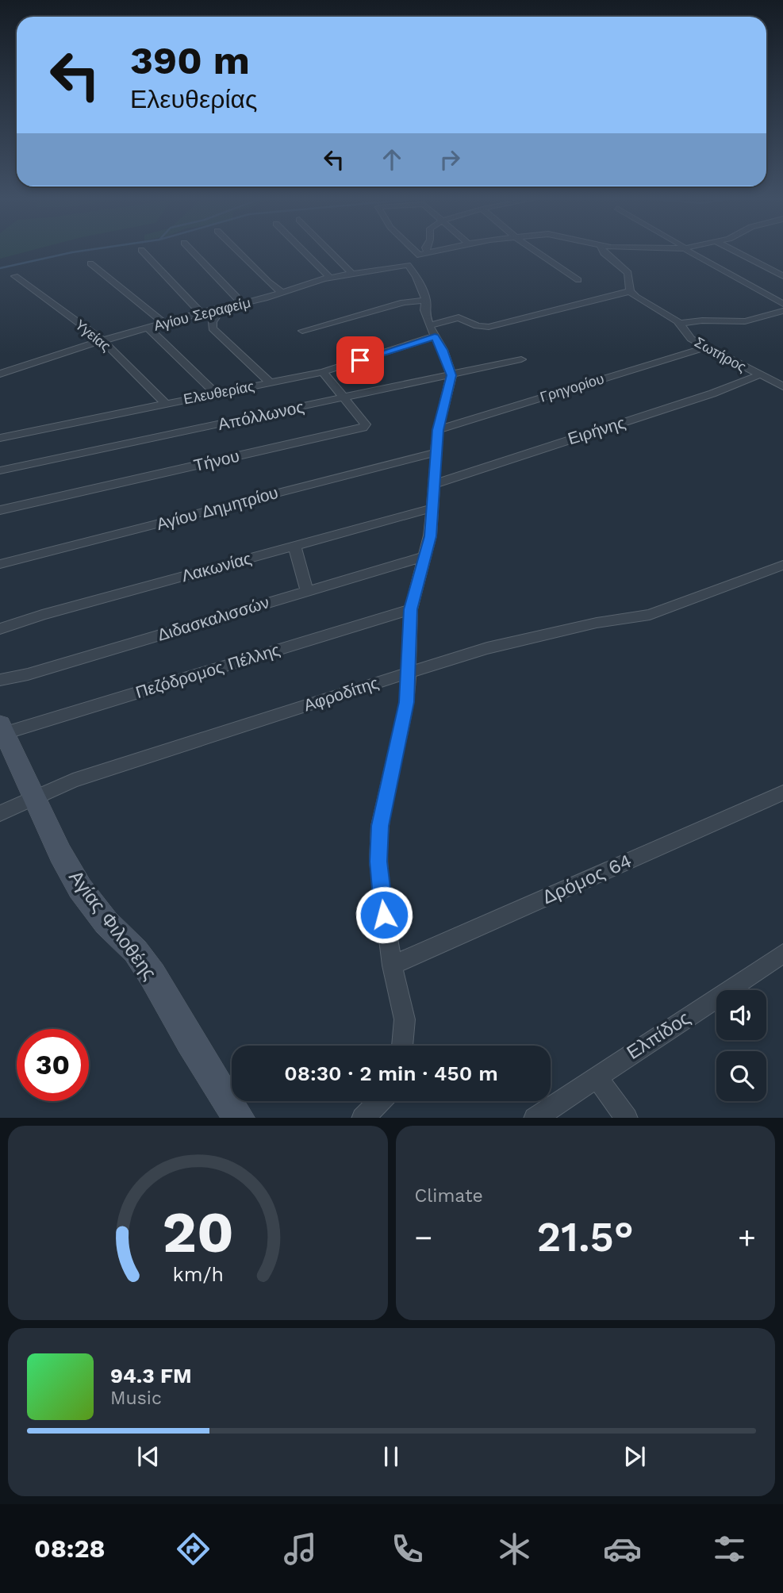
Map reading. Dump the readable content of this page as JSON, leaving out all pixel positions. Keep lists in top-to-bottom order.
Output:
{
  "streets": {
    "street": [
      "Αγίου Σεραφείμ",
      "Υγείας",
      "Σωτήρος",
      "Γρηγορίου",
      "Ελευθερίας",
      "Απόλλωνος",
      "Ειρήνης",
      "Τήνου",
      "Αγίου Δημητρίου",
      "Λακωνίας",
      "Διδασκαλισσών",
      "Πεζόδρομος Πέλλης",
      "Αφροδίτης",
      "Δρόμος 64",
      "Αγίας Φιλοθέης",
      "Ελπίδος"
    ]
  },
  "crossings": [
    ["Αγίου Σεραφείμ", "Υγείας"],
    ["Υγείας", "Ελευθερίας"],
    ["Σωτήρος", "Γρηγορίου"],
    ["Σωτήρος", "Ελευθερίας"],
    ["Σωτήρος", "Ειρήνης"],
    ["Ελευθερίας", "Τήνου"],
    ["Απόλλωνος", "Τήνου"],
    ["Πεζόδρομος Πέλλης", "Αγίας Φιλοθέης"],
    ["Αφροδίτης", "Αγίας Φιλοθέης"]
  ],
  "page": {
    "turn": ["390 m", "Ελευθερίας"],
    "limit": "30",
    "trip": "08:30 · 2 min · 450 m",
    "tile": "Climate",
    "heat": ["−", "21.5°", "+"],
    "song": ["94.3 FM", "Music"],
    "tabs": "08:28",
    "gauge": ["20", "km/h"]
  }
}
